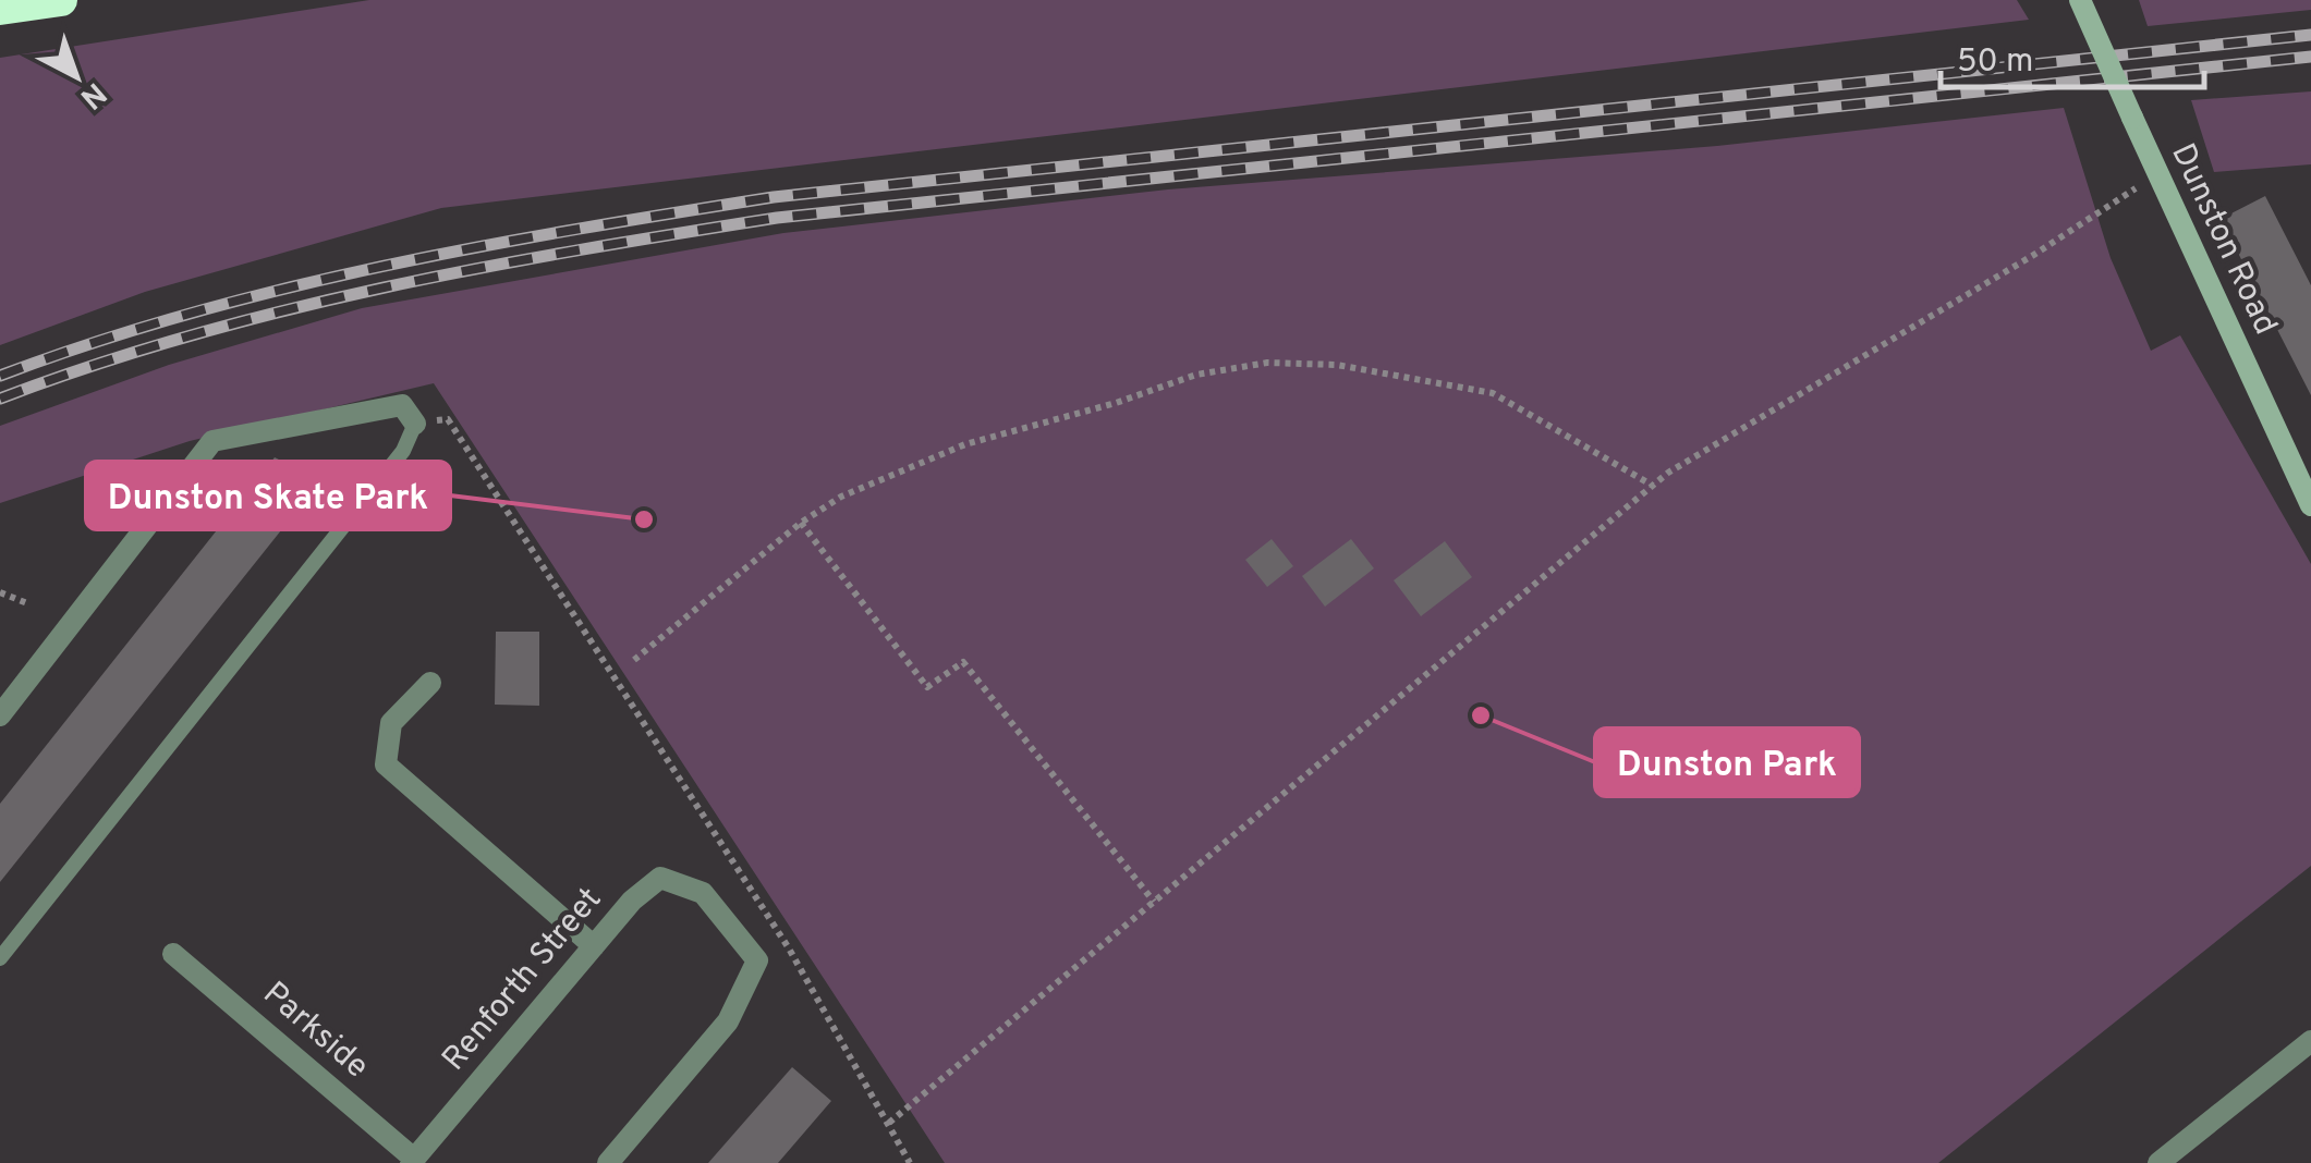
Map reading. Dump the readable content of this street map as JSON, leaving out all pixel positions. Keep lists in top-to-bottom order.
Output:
{
  "streets": {
    "street": ["Dunston Road", "Renforth Street", "Parkside"]
  },
  "crossings": [
    ["Renforth Street", "Parkside"]
  ],
  "places": ["Dunston Skate Park", "Dunston Park"],
  "scale_bar": "50 m",
  "north": "bottom right"
}
